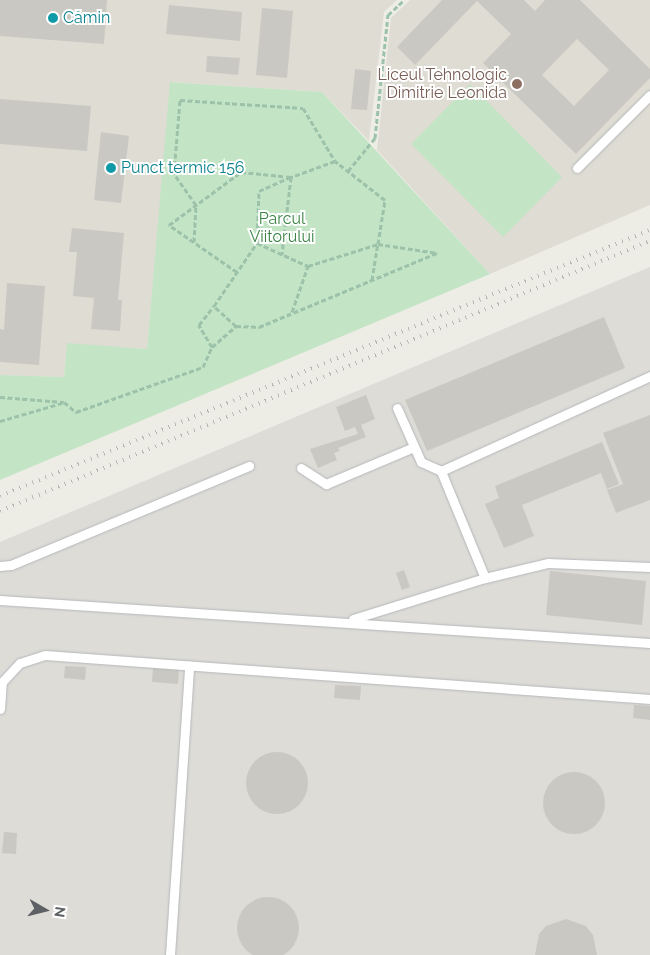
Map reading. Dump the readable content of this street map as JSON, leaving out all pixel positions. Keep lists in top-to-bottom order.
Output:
{
  "parks": ["Parcul Viitorului"],
  "places": ["Cămin", "Liceul Tehnologic Dimitrie Leonida", "Punct termic 156"],
  "north": "right"
}
